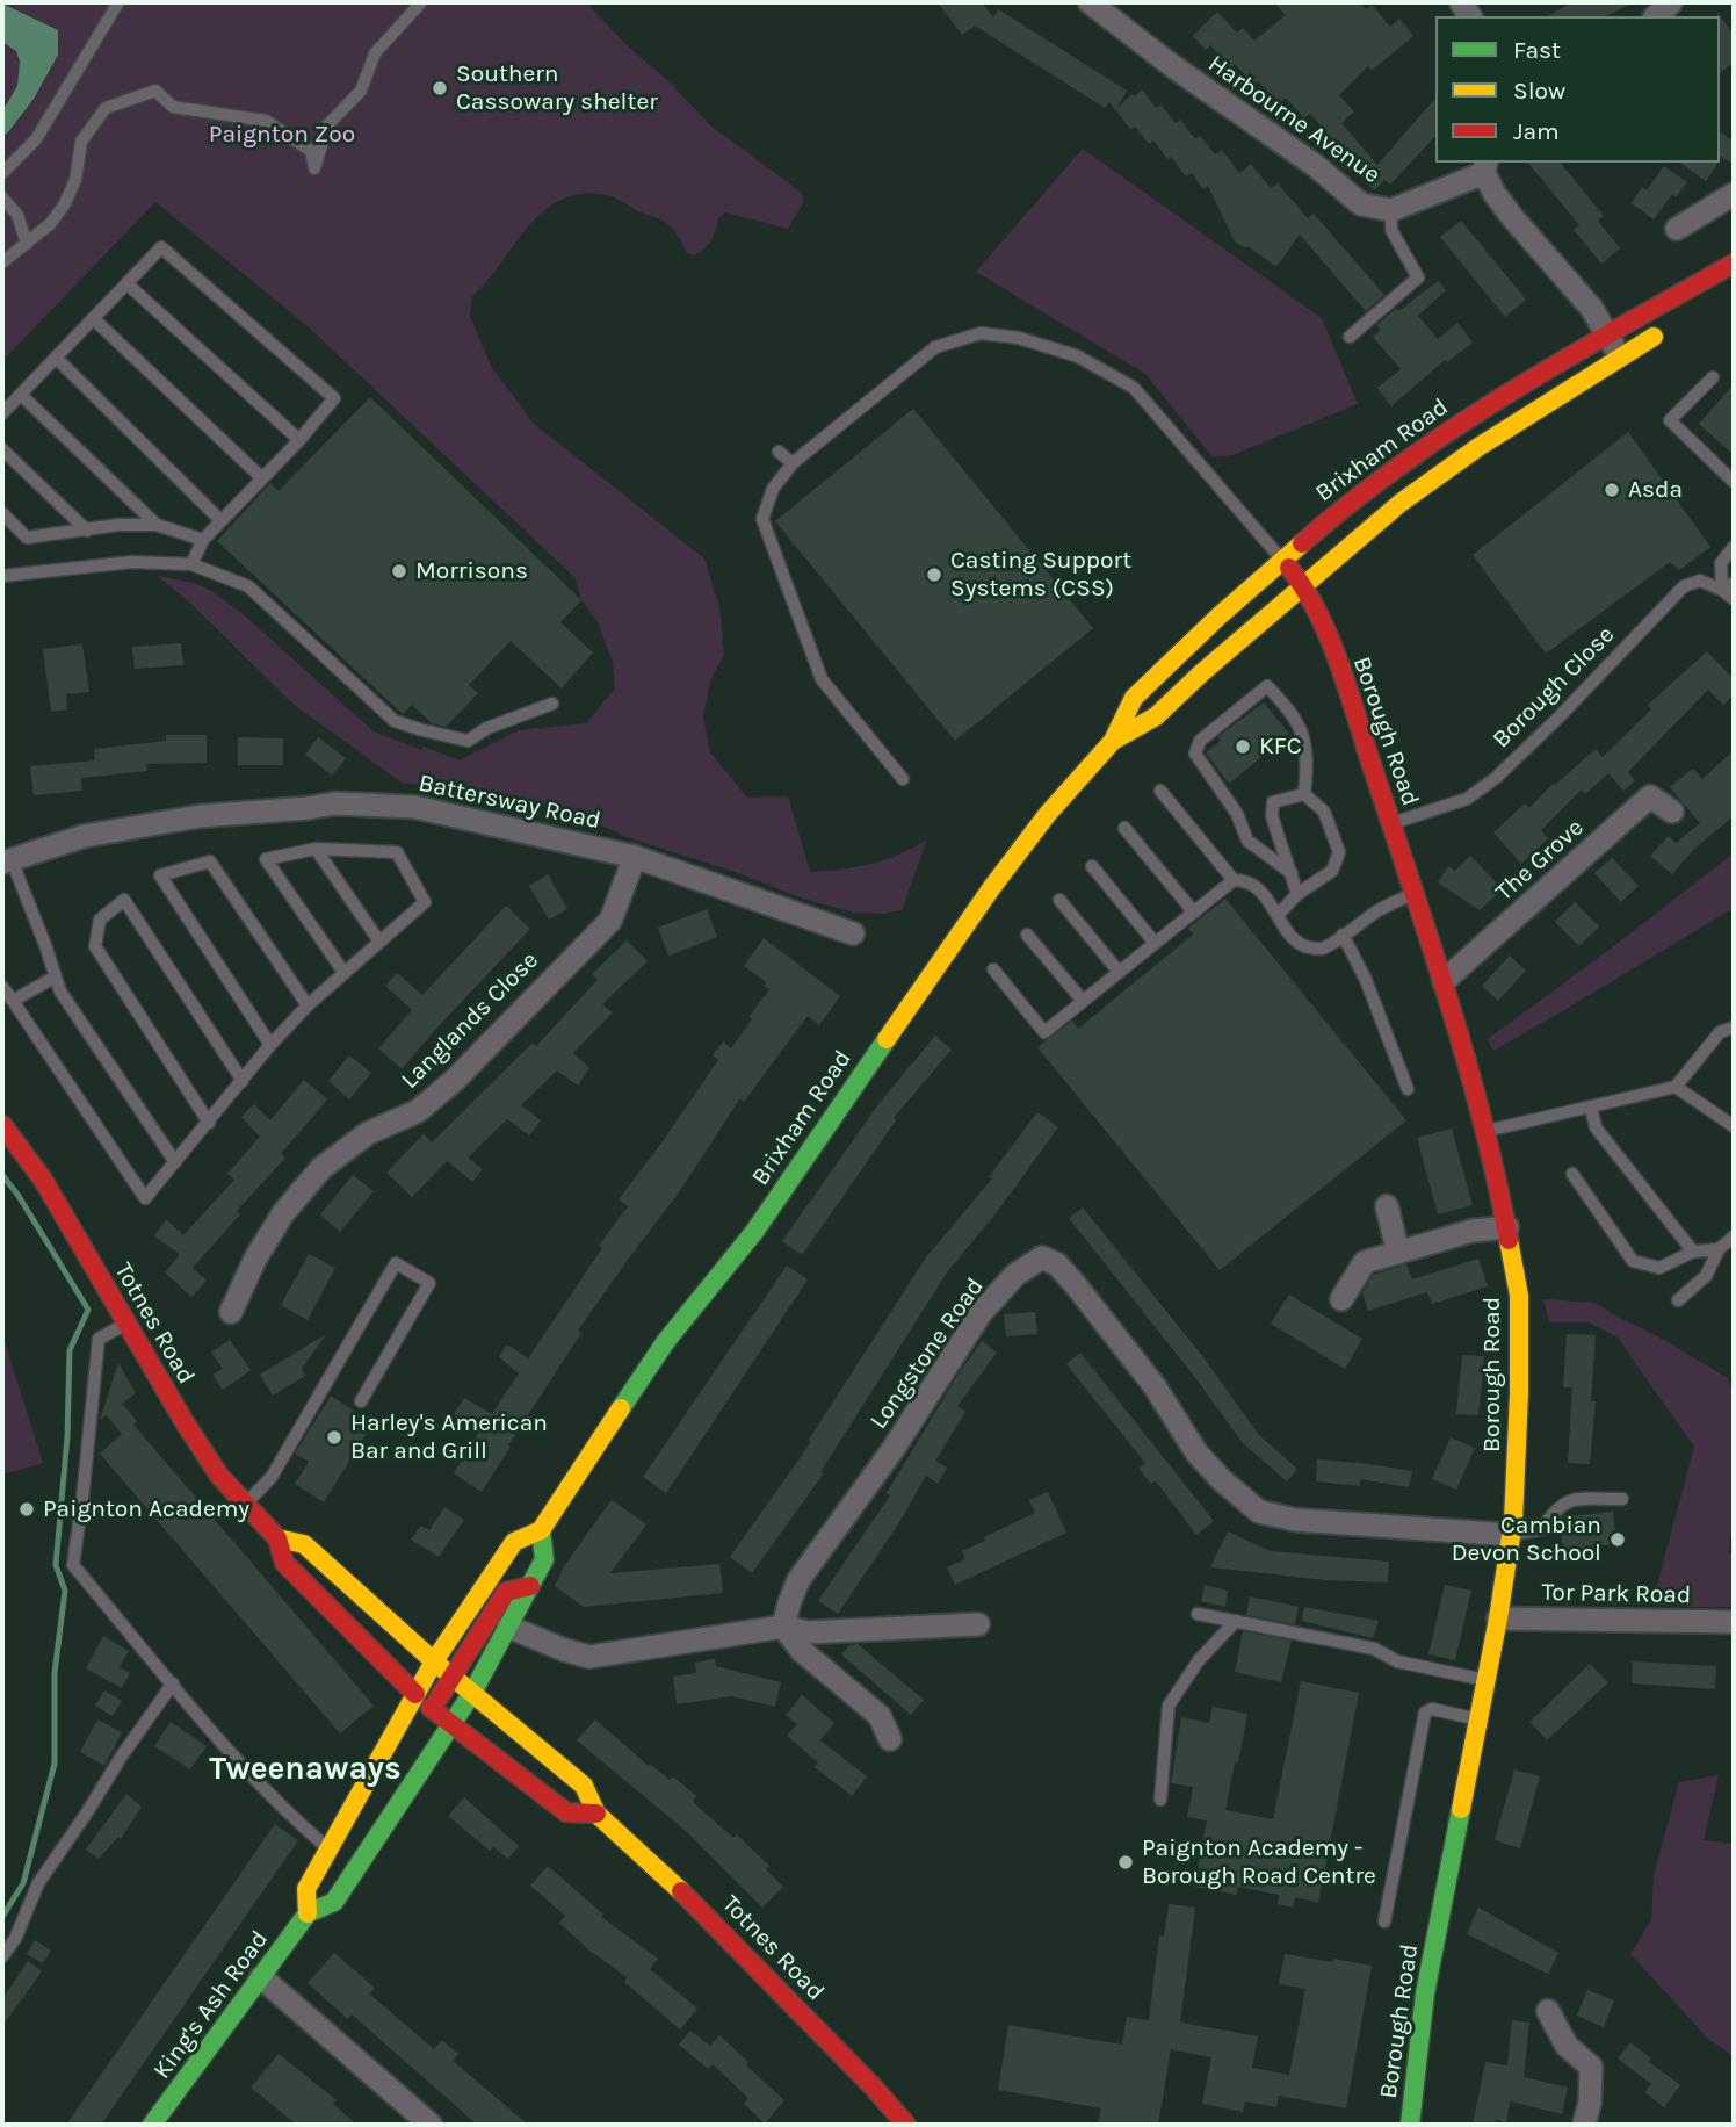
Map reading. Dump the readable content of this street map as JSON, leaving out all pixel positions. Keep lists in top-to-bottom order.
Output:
{
  "streets": {
    "main road": [
      "Brixham Road",
      "Borough Road",
      "Totnes Road",
      "King's Ash Road"
    ],
    "street": [
      "Harbourne Avenue",
      "Battersway Road",
      "The Grove",
      "Langlands Close",
      "Longstone Road",
      "Tor Park Road"
    ],
    "lane": ["Borough Close"]
  },
  "crossings": [
    ["Brixham Road", "Borough Road"],
    ["Brixham Road", "Totnes Road"],
    ["Brixham Road", "King's Ash Road"],
    ["Borough Close", "Borough Road"],
    ["Borough Road", "The Grove"],
    ["Borough Road", "Longstone Road"],
    ["Borough Road", "Tor Park Road"],
    ["Battersway Road", "Langlands Close"],
    ["Totnes Road", "King's Ash Road"]
  ],
  "districts": ["Tweenaways"],
  "parks": ["Paignton Zoo"],
  "places": [
    "Southern Cassowary shelter",
    "Asda",
    "Morrisons",
    "Casting Support Systems (CSS)",
    "KFC",
    "Harley's American Bar and Grill",
    "Paignton Academy",
    "Cambian Devon School",
    "Paignton Academy - Borough Road Centre"
  ],
  "legend": ["Fast", "Slow", "Jam"]
}
